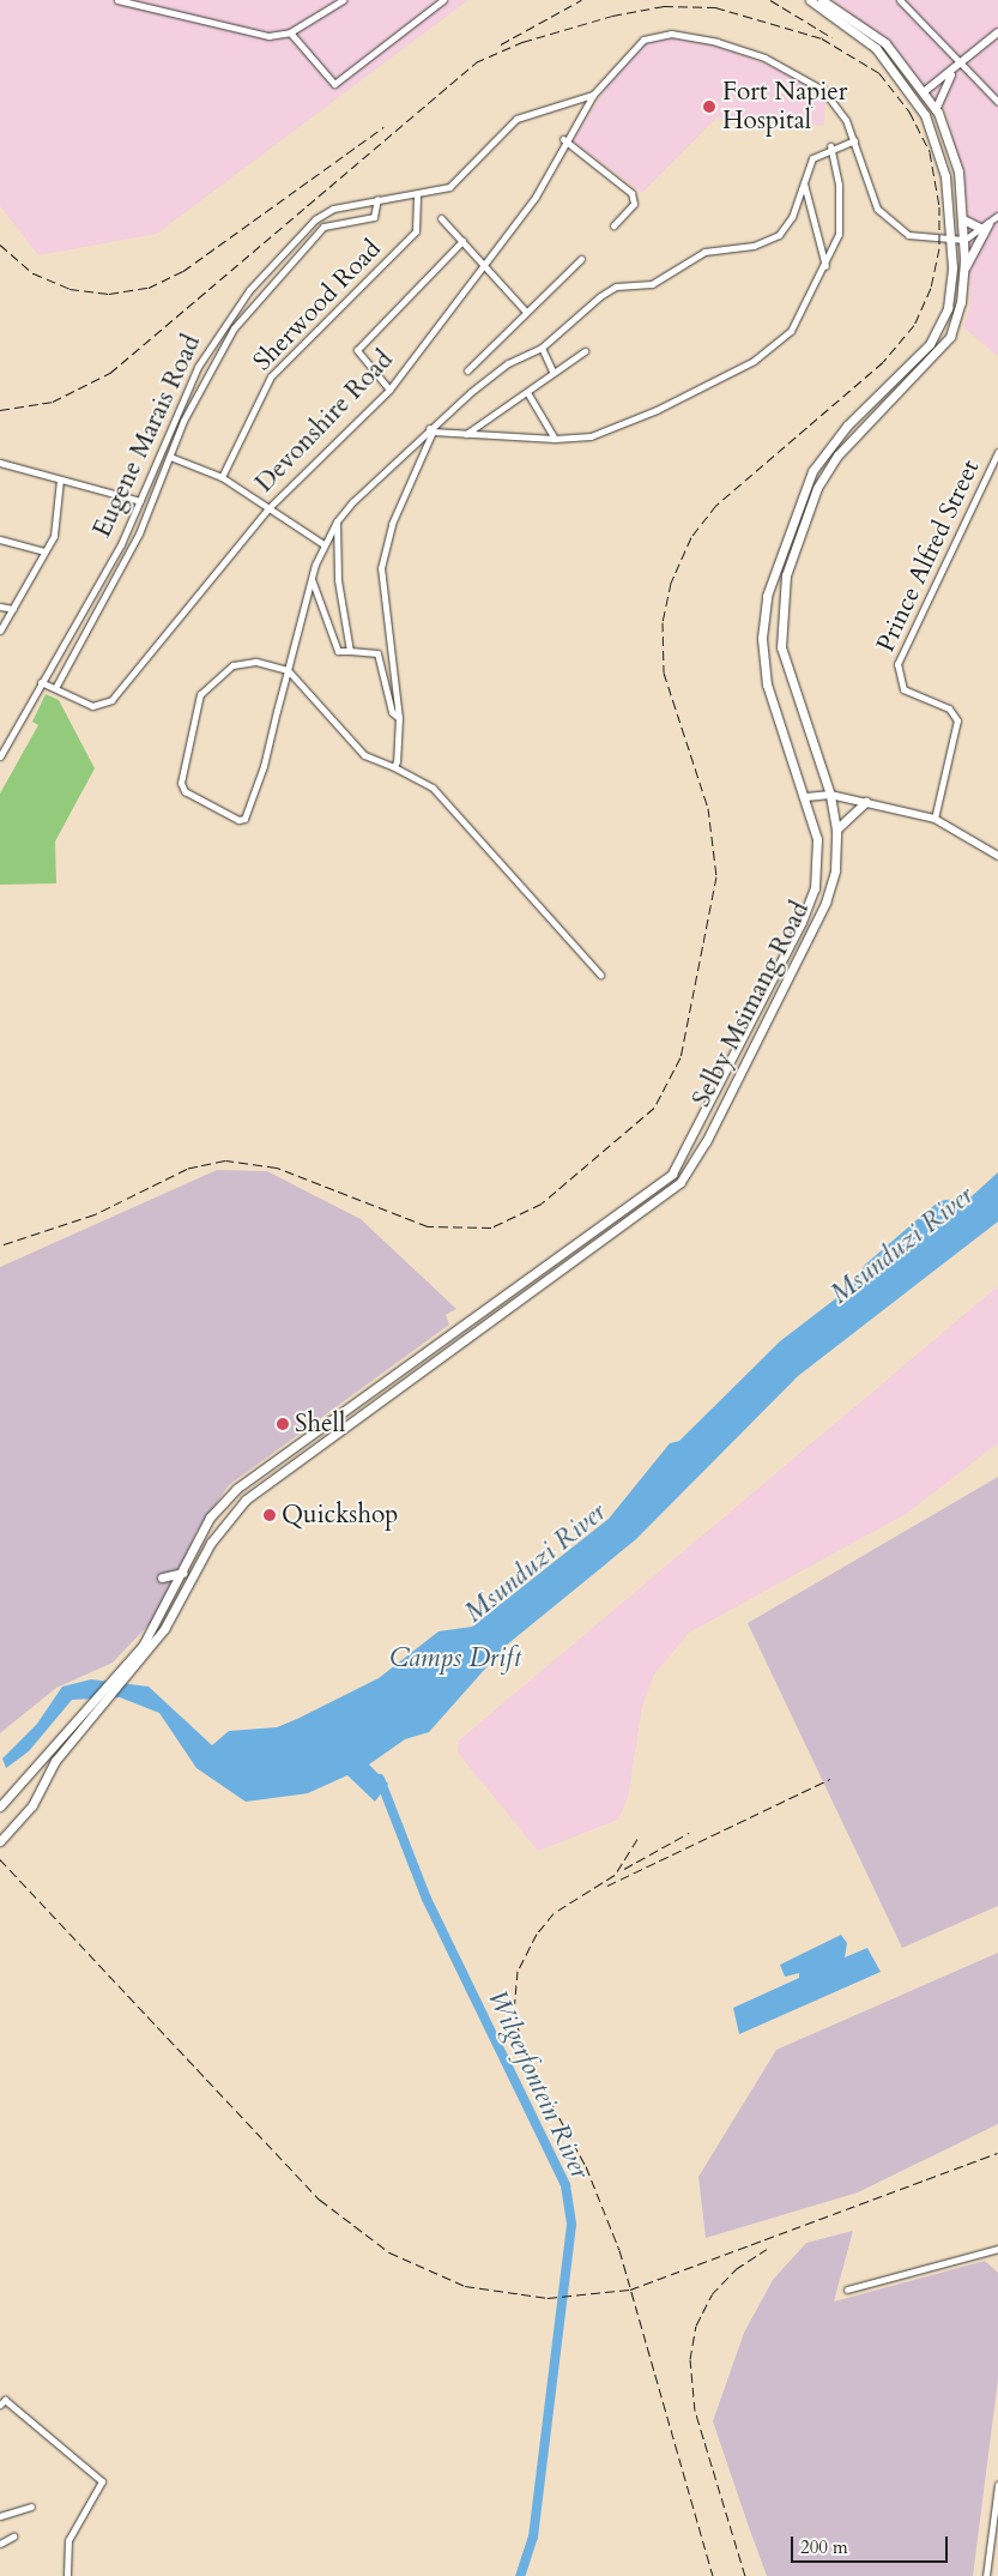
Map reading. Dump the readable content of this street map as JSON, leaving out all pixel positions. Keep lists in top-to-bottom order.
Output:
{
  "streets": {
    "main road": ["Selby Msimang Road"],
    "street": [
      "Sherwood Road",
      "Devonshire Road",
      "Eugene Marais Road",
      "Prince Alfred Street"
    ]
  },
  "crossings": [
    ["Sherwood Road", "Eugene Marais Road"],
    ["Devonshire Road", "Eugene Marais Road"],
    ["Devonshire Road", "Selby Msimang Road"]
  ],
  "water": ["Msunduzi River", "Camps Drift", "Wilgerfontein River"],
  "places": ["Fort Napier Hospital", "Shell", "Quickshop"],
  "scale_bar": "200 m"
}
